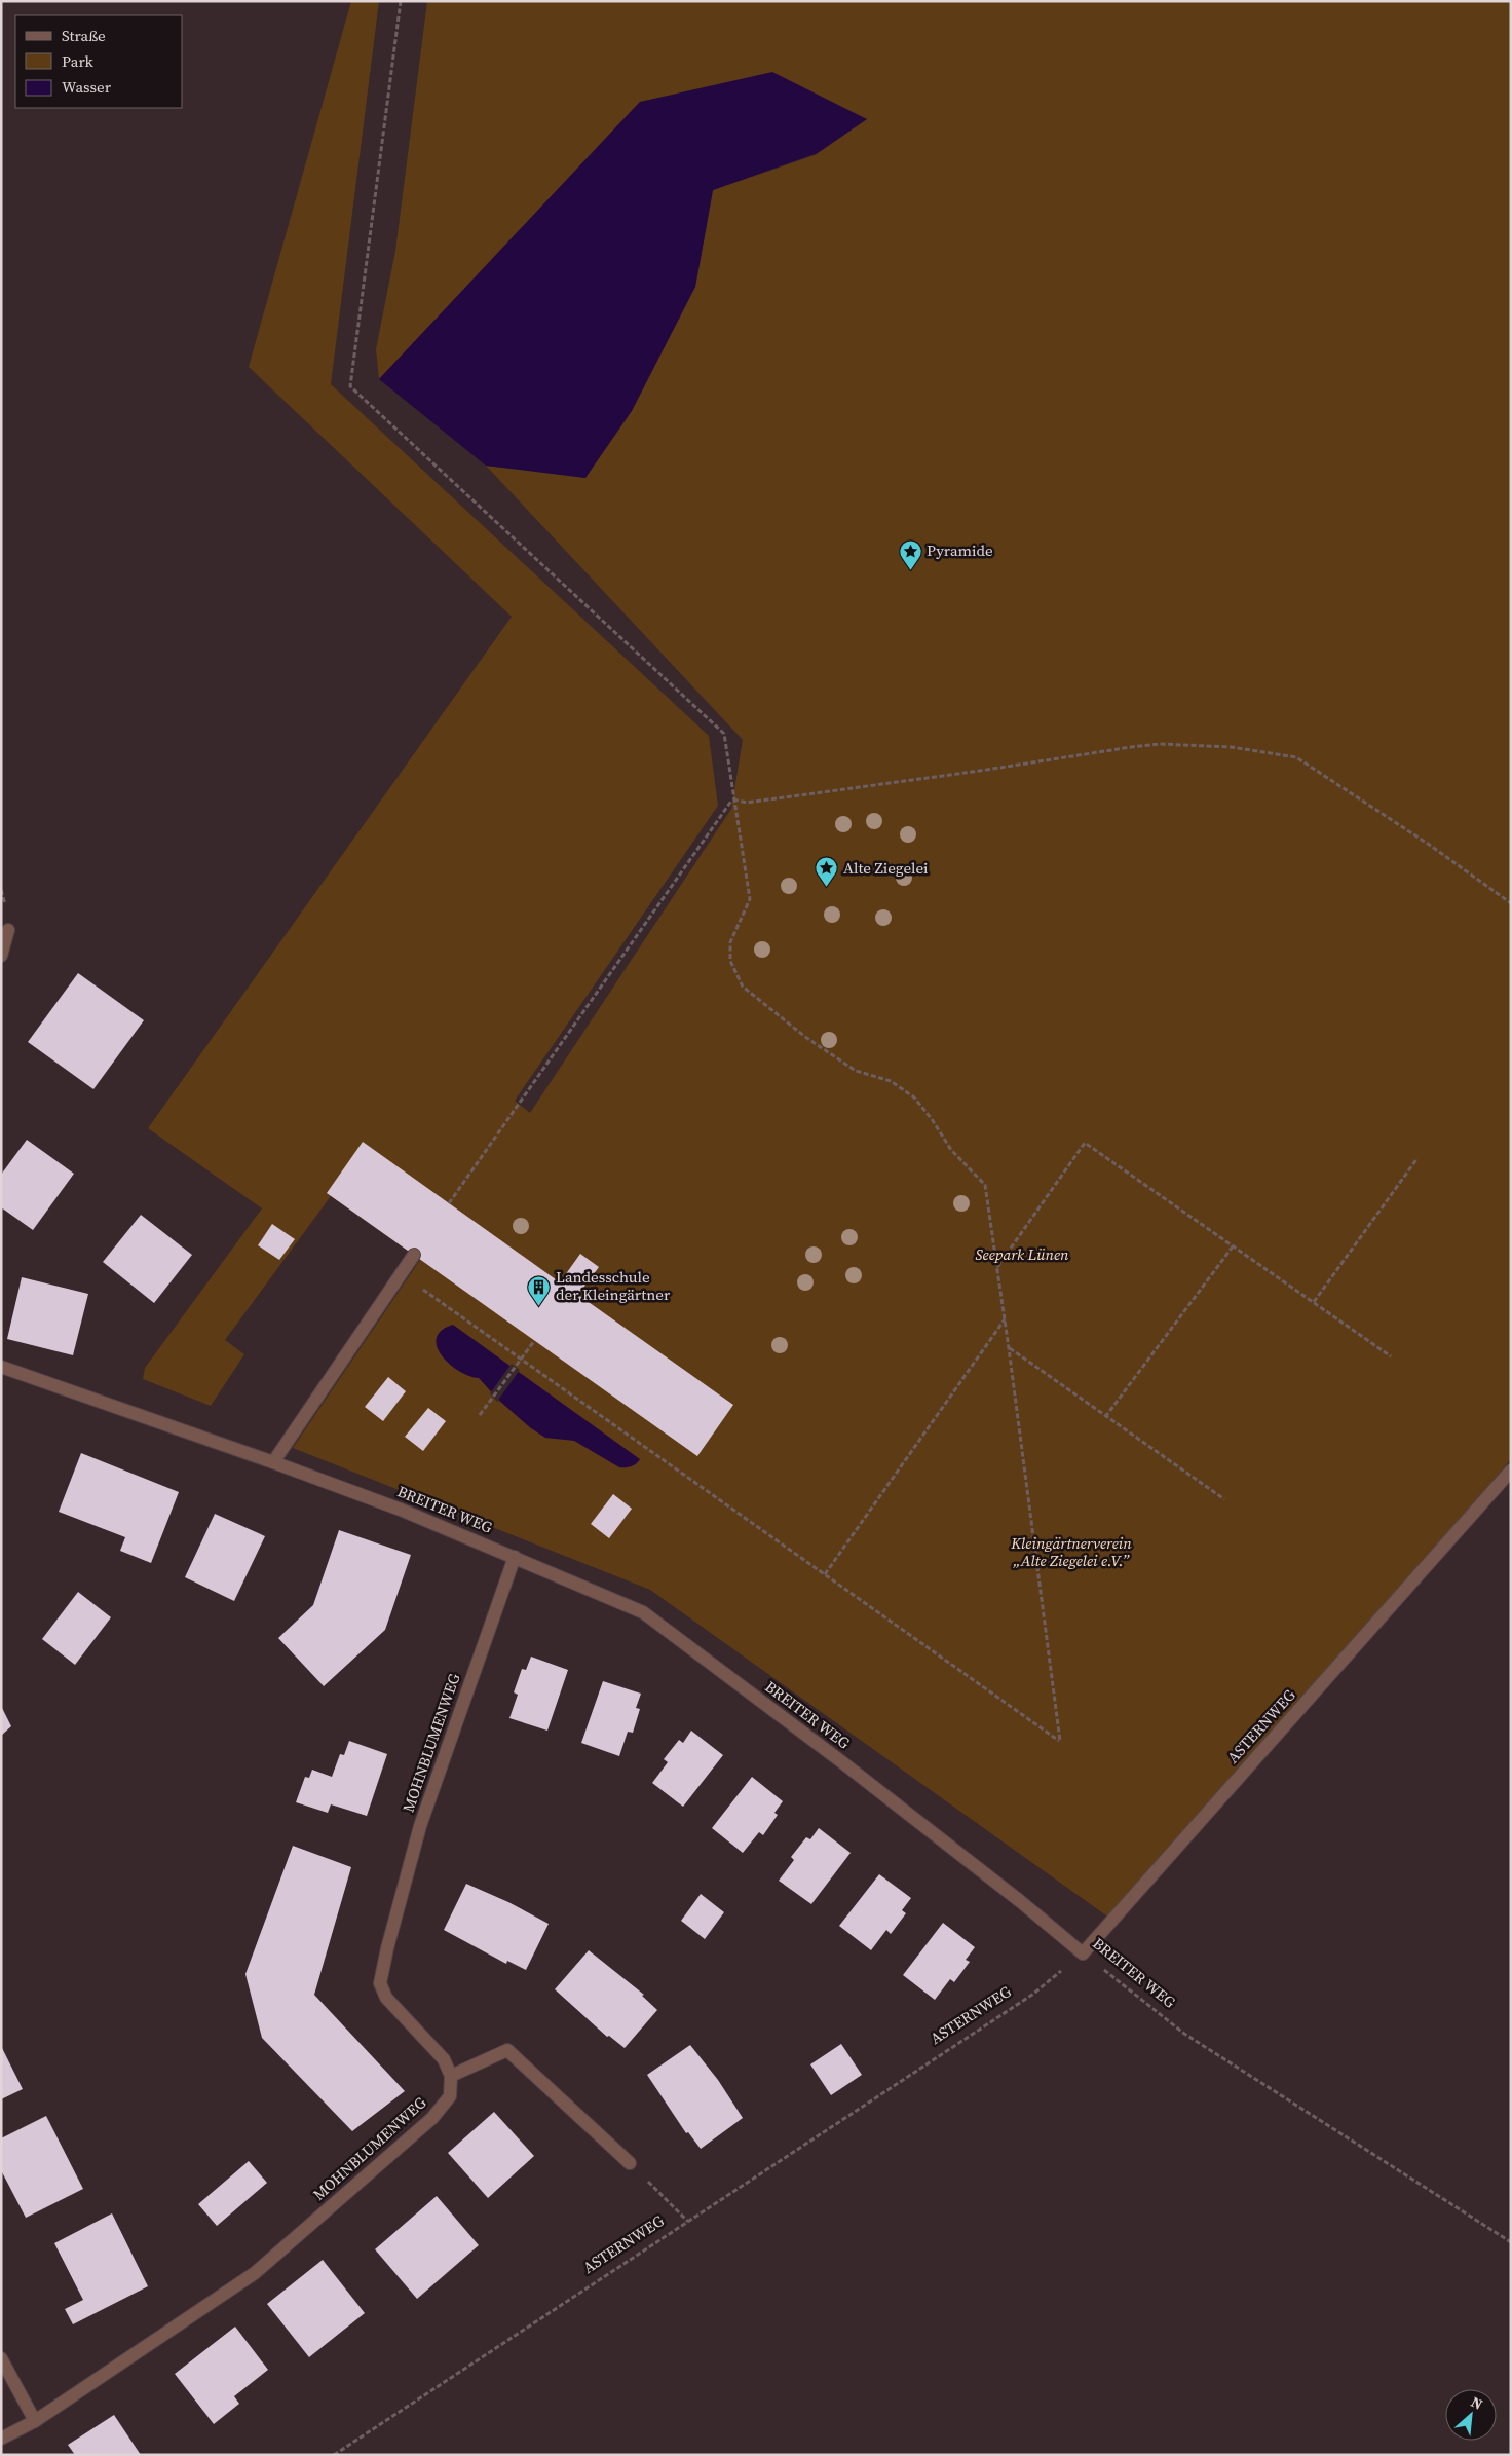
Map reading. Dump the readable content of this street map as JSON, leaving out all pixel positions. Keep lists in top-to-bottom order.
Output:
{
  "streets": {
    "street": ["BREITER WEG", "ASTERNWEG", "MOHNBLUMENWEG"]
  },
  "crossings": [
    ["BREITER WEG", "ASTERNWEG"],
    ["BREITER WEG", "MOHNBLUMENWEG"]
  ],
  "parks": ["Seepark Lünen", "Kleingärtnerverein „Alte Ziegelei e.V.”"],
  "places": {
    "place": ["Pyramide", "Alte Ziegelei"],
    "building": ["Landesschule der Kleingärtner"]
  },
  "legend": ["Straße", "Park", "Wasser"],
  "north": "top right"
}
